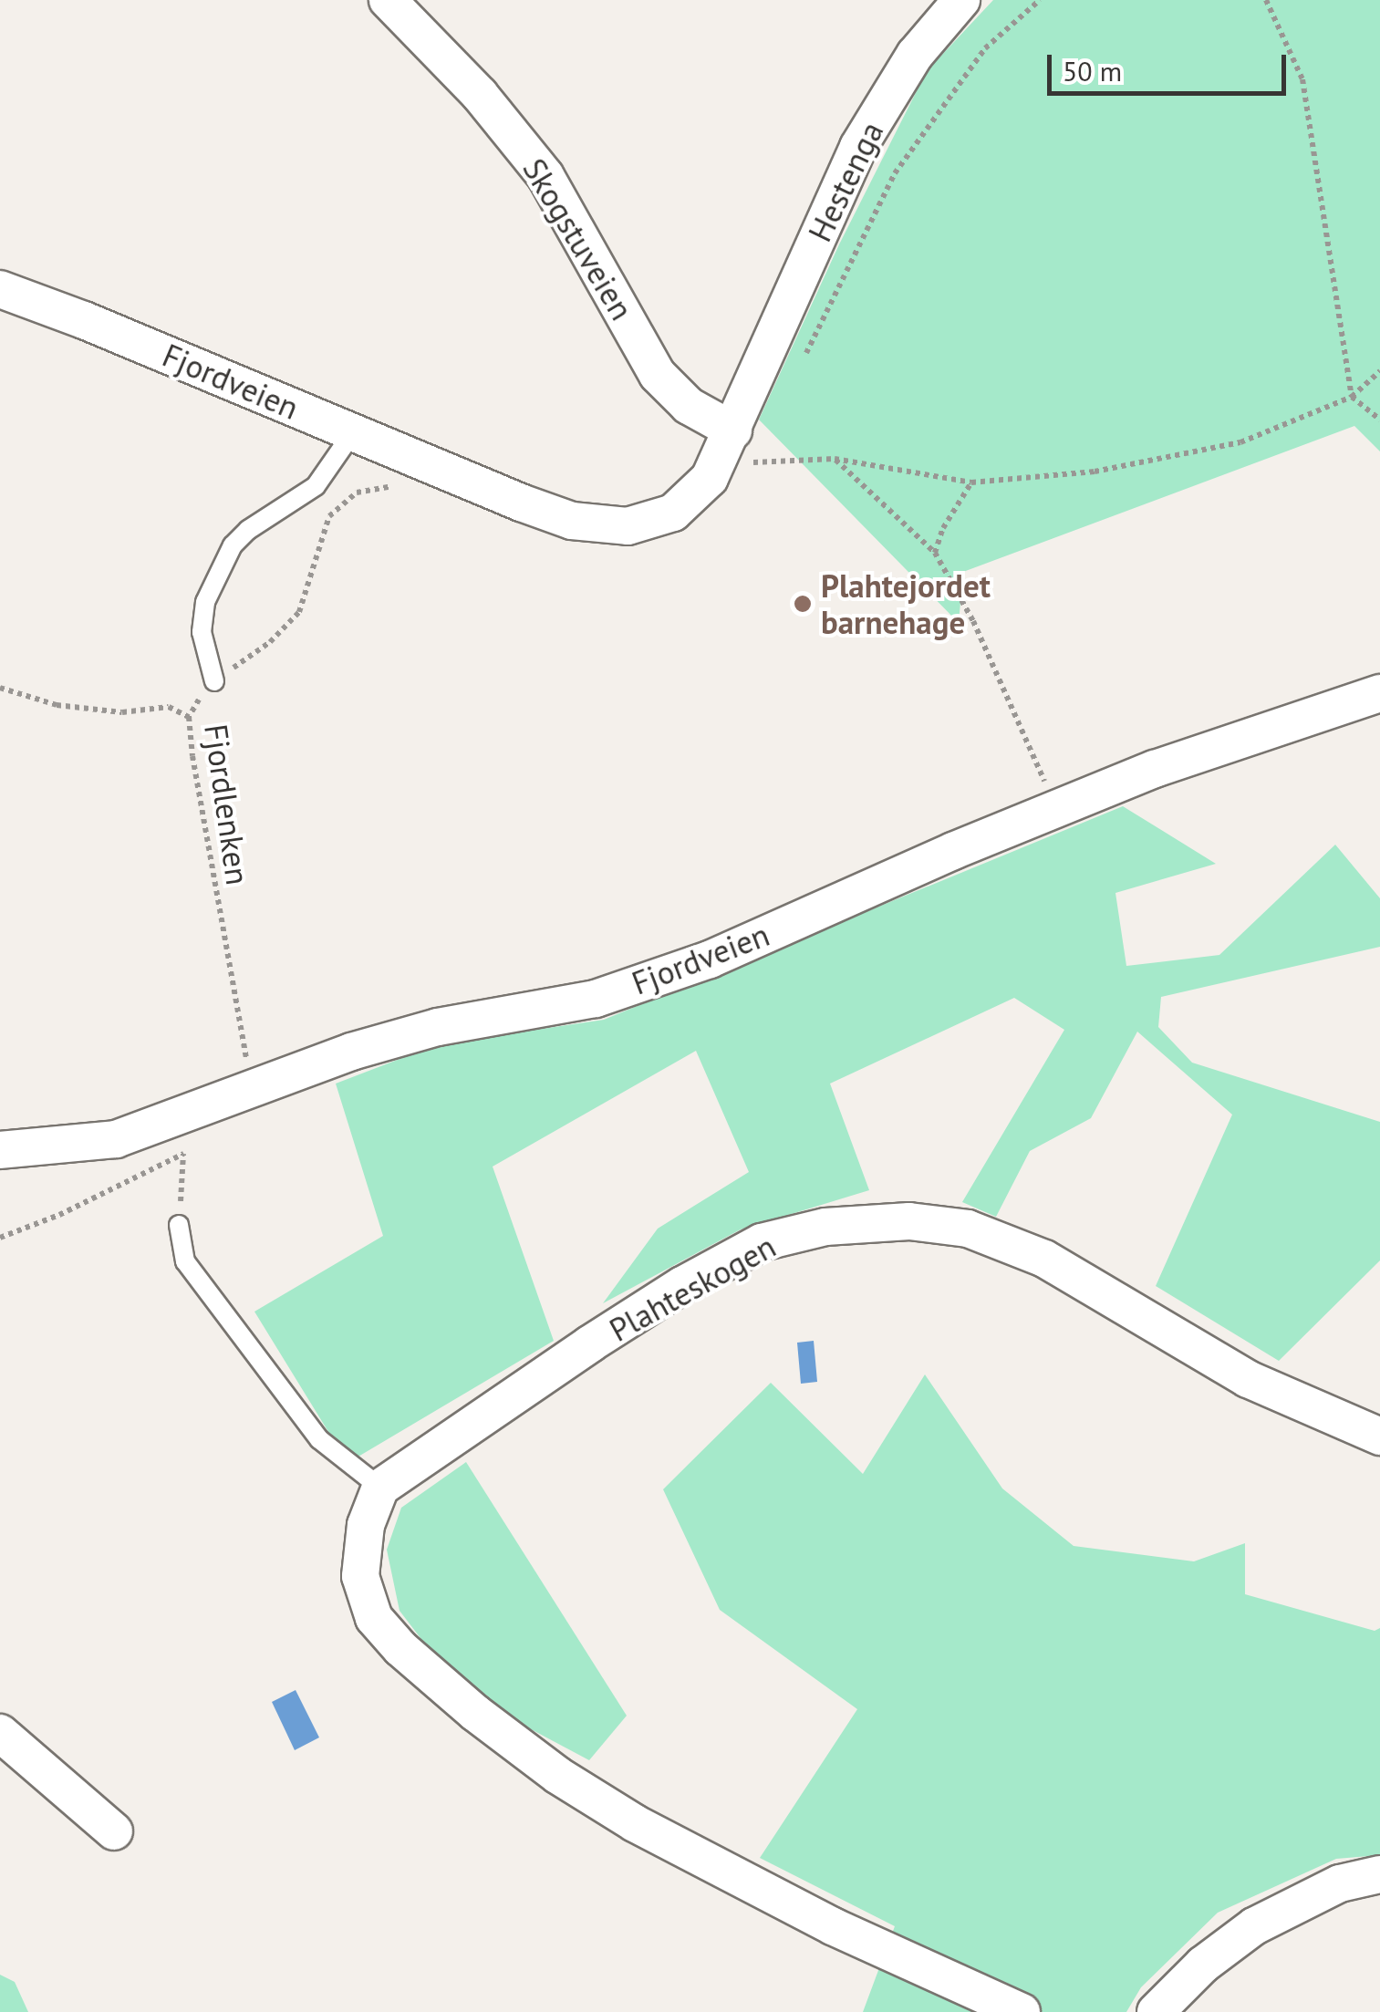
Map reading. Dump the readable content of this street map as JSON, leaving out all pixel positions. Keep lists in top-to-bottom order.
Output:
{
  "streets": {
    "street": [
      "Hestenga",
      "Skogstuveien",
      "Fjordveien",
      "Plahteskogen"
    ],
    "path": ["Fjordlenken"]
  },
  "crossings": [
    ["Hestenga", "Fjordveien"],
    ["Skogstuveien", "Fjordveien"],
    ["Fjordveien", "Fjordlenken"]
  ],
  "places": ["Plahtejordet barnehage"],
  "scale_bar": "50 m"
}
